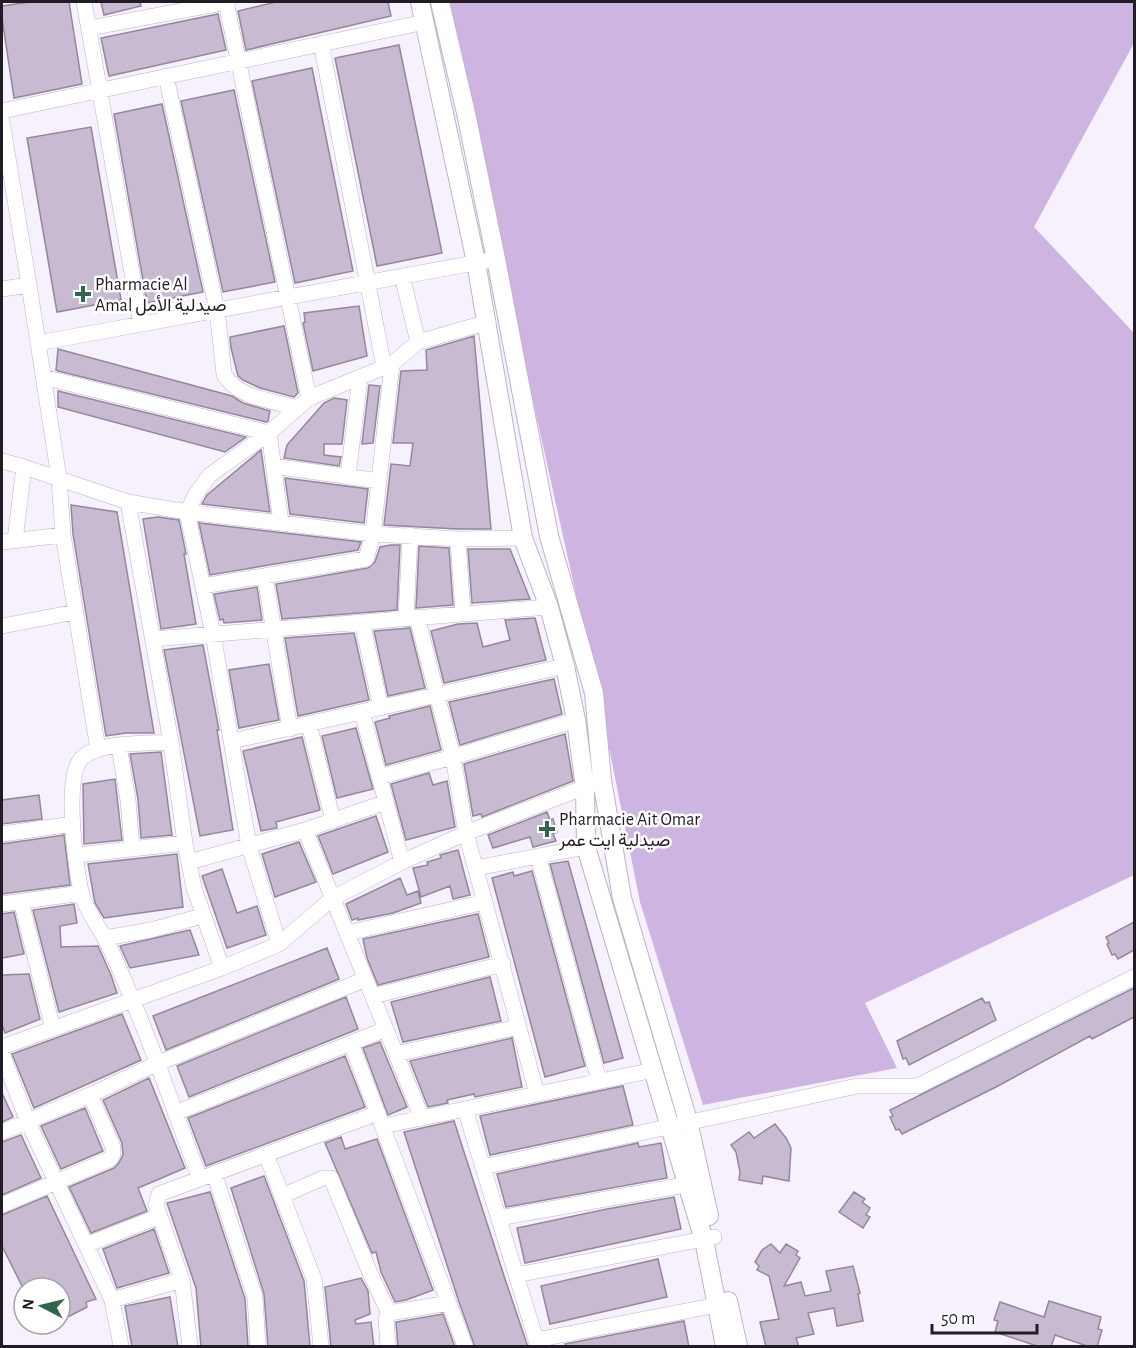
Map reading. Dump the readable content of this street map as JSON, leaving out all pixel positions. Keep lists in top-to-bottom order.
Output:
{
  "places": {
    "health": ["Pharmacie Al Amal صيدلية الأمل", "Pharmacie Ait Omar صيدلية ايت عمر"]
  },
  "scale_bar": "50 m",
  "north": "left"
}
